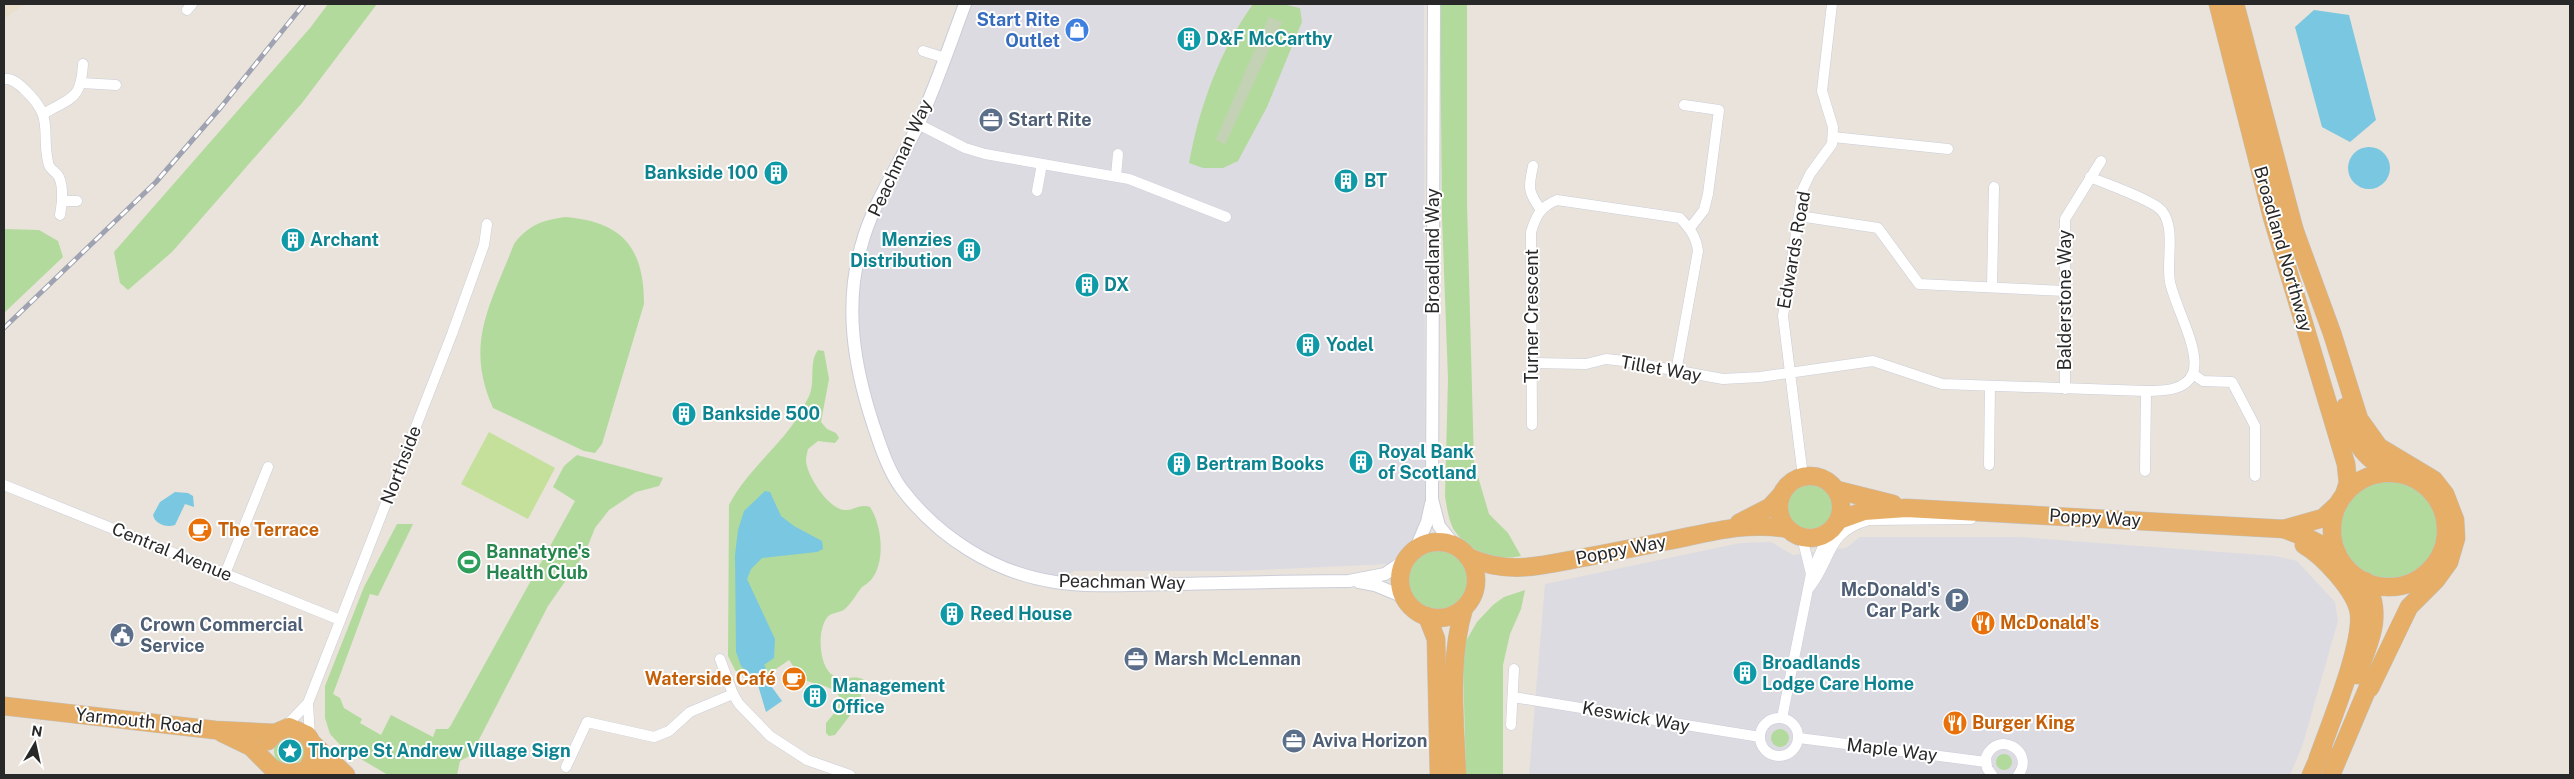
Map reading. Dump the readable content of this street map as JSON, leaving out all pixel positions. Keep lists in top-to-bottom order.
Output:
{
  "streets": {
    "highway": ["Broadland Northway", "Poppy Way", "Yarmouth Road"],
    "street": [
      "Peachman Way",
      "Edwards Road",
      "Broadland Way",
      "Balderstone Way",
      "Turner Crescent",
      "Tillet Way",
      "Northside",
      "Central Avenue",
      "Keswick Way",
      "Maple Way"
    ]
  },
  "crossings": [
    ["Peachman Way", "Broadland Way"],
    ["Peachman Way", "Poppy Way"],
    ["Broadland Northway", "Poppy Way"],
    ["Edwards Road", "Tillet Way"],
    ["Edwards Road", "Poppy Way"],
    ["Broadland Way", "Poppy Way"],
    ["Balderstone Way", "Tillet Way"],
    ["Turner Crescent", "Tillet Way"],
    ["Northside", "Central Avenue"],
    ["Northside", "Yarmouth Road"],
    ["Keswick Way", "Maple Way"]
  ],
  "places": {
    "shop": ["Start Rite Outlet"],
    "building": [
      "D&F McCarthy",
      "Bankside 100",
      "BT",
      "Archant",
      "Menzies Distribution",
      "DX",
      "Yodel",
      "Bankside 500",
      "Royal Bank of Scotland",
      "Bertram Books",
      "Reed House",
      "Broadlands Lodge Care Home",
      "Management Office"
    ],
    "office": ["Start Rite", "Marsh McLennan", "Aviva Horizon"],
    "cafe": ["The Terrace", "Waterside Café"],
    "sports": ["Bannatyne's Health Club"],
    "parking": ["McDonald's Car Park"],
    "restaurant": ["McDonald's", "Burger King"],
    "public building": ["Crown Commercial Service"],
    "place": ["Thorpe St Andrew Village Sign"]
  },
  "north": "top"
}
